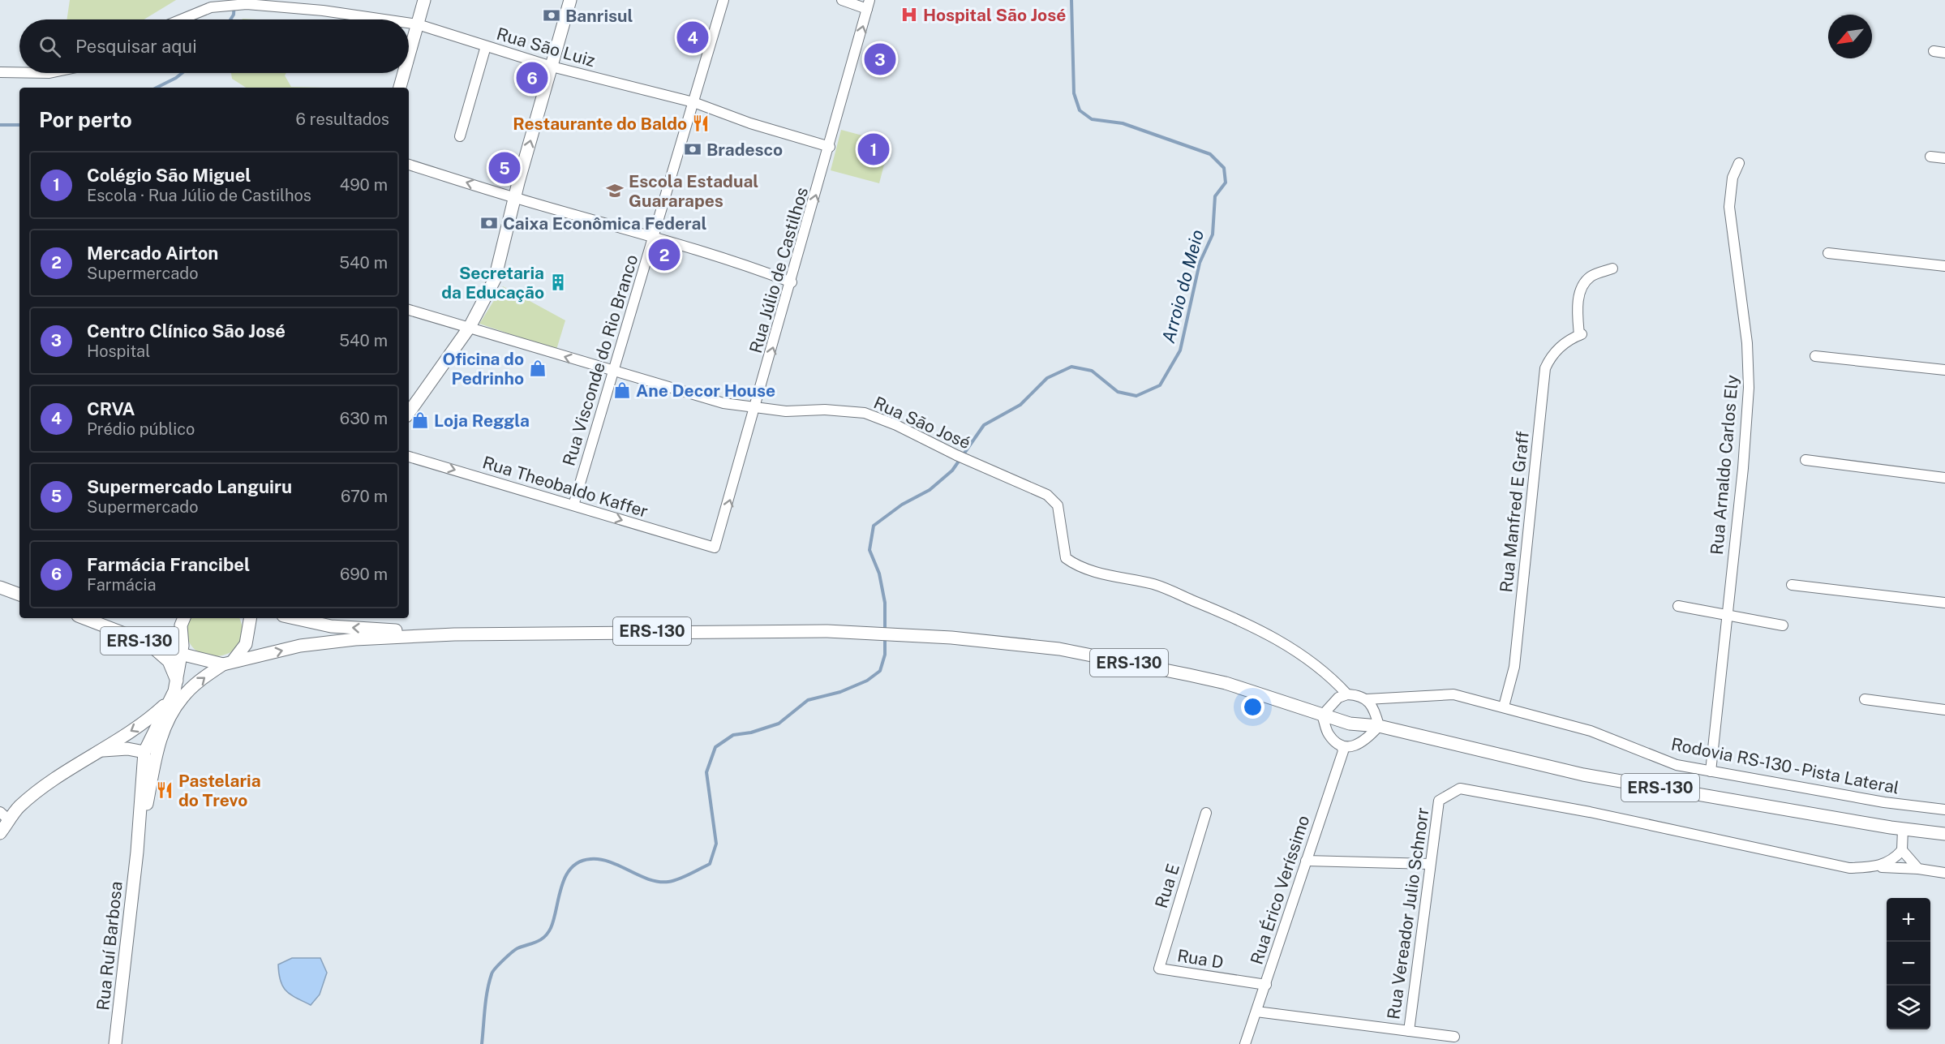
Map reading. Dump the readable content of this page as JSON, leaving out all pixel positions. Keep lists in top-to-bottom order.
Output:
{
  "streets": {
    "main road": ["ERS-130", "Rua Ruí Barbosa"],
    "street": [
      "Rua São Luiz",
      "Rua Júlio de Castilhos",
      "Rua Visconde do Rio Branco",
      "Rua São José",
      "Rua Arnaldo Carlos Ely",
      "Rua Theobaldo Kaffer",
      "Rua Manfred E Graff",
      "Rodovia RS-130 - Pista Lateral",
      "Rua E",
      "Rua Érico Veríssimo",
      "Rua Vereador Julio Schnorr",
      "Rua D"
    ]
  },
  "crossings": [
    ["Rua São Luiz", "Rua Júlio de Castilhos"],
    ["Rua São Luiz", "Rua Visconde do Rio Branco"],
    ["Rua Júlio de Castilhos", "Rua São José"],
    ["Rua Júlio de Castilhos", "Rua Theobaldo Kaffer"],
    ["Rua Visconde do Rio Branco", "Rua São José"],
    ["Rua Visconde do Rio Branco", "Rua Theobaldo Kaffer"],
    ["Rua São José", "Rodovia RS-130 - Pista Lateral"],
    ["Rua Arnaldo Carlos Ely", "Rodovia RS-130 - Pista Lateral"],
    ["Rua Manfred E Graff", "Rodovia RS-130 - Pista Lateral"],
    ["Rua E", "Rua D"],
    ["Rua Érico Veríssimo", "Rua D"]
  ],
  "one_way": ["Rua Júlio de Castilhos", "Rua Theobaldo Kaffer"],
  "water": ["Arroio do Meio"],
  "places": {
    "hospital": ["Hospital São José"],
    "bank": ["Banrisul", "Bradesco", "Caixa Econômica Federal"],
    "restaurant": ["Restaurante do Baldo", "Pastelaria do Trevo"],
    "school or university": ["Escola Estadual Guararapes"],
    "building": ["Secretaria da Educação"],
    "shop": ["Oficina do Pedrinho", "Ane Decor House", "Loja Reggla"]
  },
  "north": "bottom left",
  "page": {
    "pins": [
      "4",
      "3",
      "6",
      "1",
      "5",
      "2"
    ],
    "search": "Pesquisar aqui",
    "heading": ["Por perto", "6 resultados"],
    "list": [
      {
        "mark": "1",
        "name": "Colégio São Miguel",
        "note": "Escola · Rua Júlio de Castilhos",
        "value": "490 m"
      },
      {
        "mark": "2",
        "name": "Mercado Airton",
        "note": "Supermercado",
        "value": "540 m"
      },
      {
        "mark": "3",
        "name": "Centro Clínico São José",
        "note": "Hospital",
        "value": "540 m"
      },
      {
        "mark": "4",
        "name": "CRVA",
        "note": "Prédio público",
        "value": "630 m"
      },
      {
        "mark": "5",
        "name": "Supermercado Languiru",
        "note": "Supermercado",
        "value": "670 m"
      },
      {
        "mark": "6",
        "name": "Farmácia Francibel",
        "note": "Farmácia",
        "value": "690 m"
      }
    ],
    "map_buttons": ["+", "−"]
  }
}
